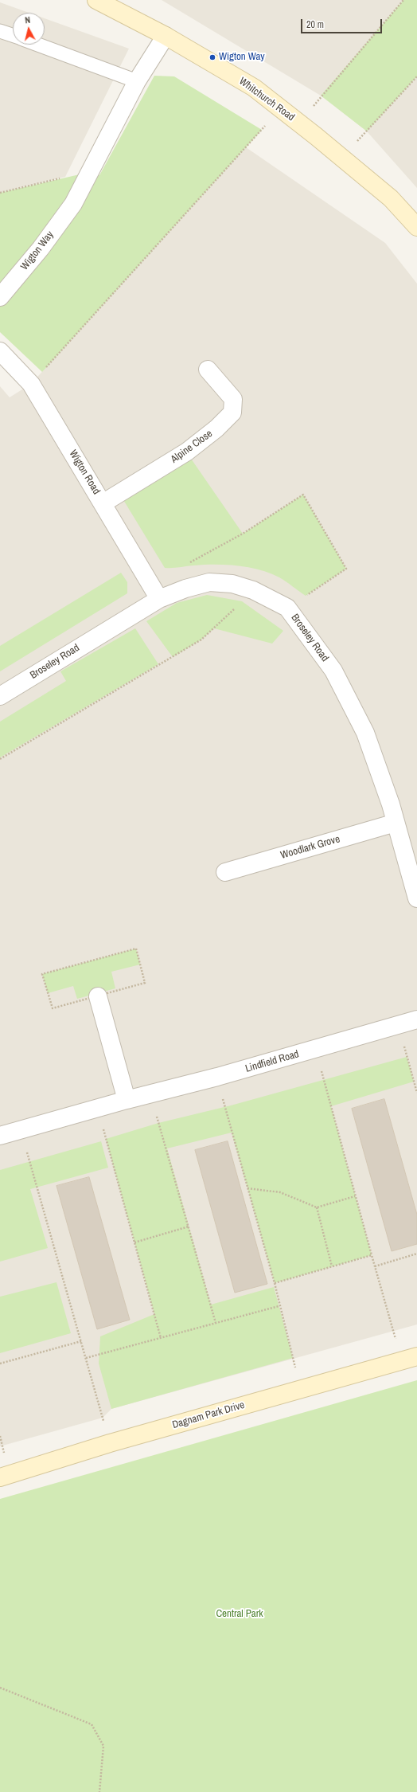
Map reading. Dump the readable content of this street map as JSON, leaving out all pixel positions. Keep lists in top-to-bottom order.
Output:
{
  "streets": {
    "street": [
      "Whitchurch Road",
      "Wigton Way",
      "Alpine Close",
      "Wigton Road",
      "Broseley Road",
      "Woodlark Grove",
      "Lindfield Road",
      "Dagnam Park Drive"
    ]
  },
  "crossings": [
    ["Whitchurch Road", "Wigton Way"],
    ["Alpine Close", "Wigton Road"],
    ["Wigton Road", "Broseley Road"],
    ["Broseley Road", "Woodlark Grove"]
  ],
  "parks": ["Central Park"],
  "places": ["Wigton Way"],
  "scale_bar": "20 m",
  "north": "top"
}
